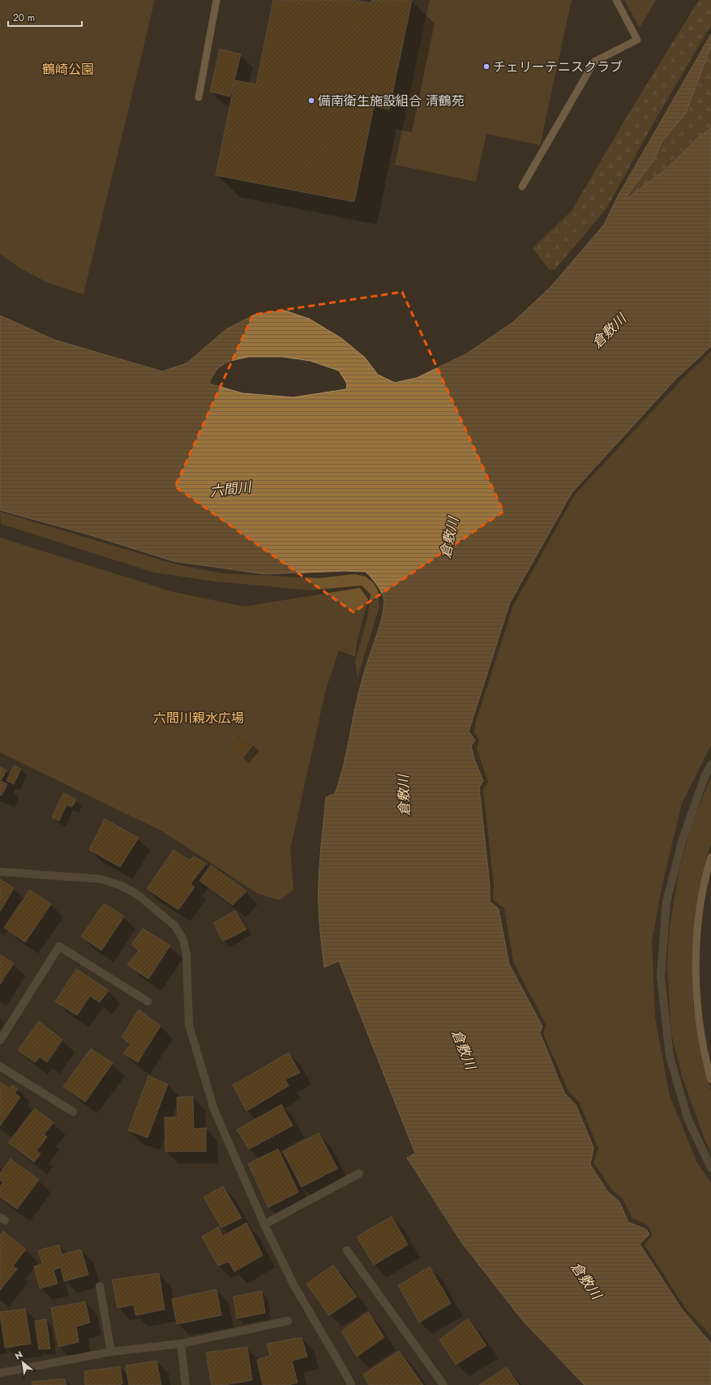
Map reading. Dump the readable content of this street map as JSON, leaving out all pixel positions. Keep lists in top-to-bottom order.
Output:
{
  "water": ["倉敷川", "六間川"],
  "parks": ["鶴崎公園", "六間川親水広場"],
  "places": ["チェリーテニスクラブ", "備南衛生施設組合 清鶴苑"],
  "scale_bar": "20 m",
  "north": "top left"
}
